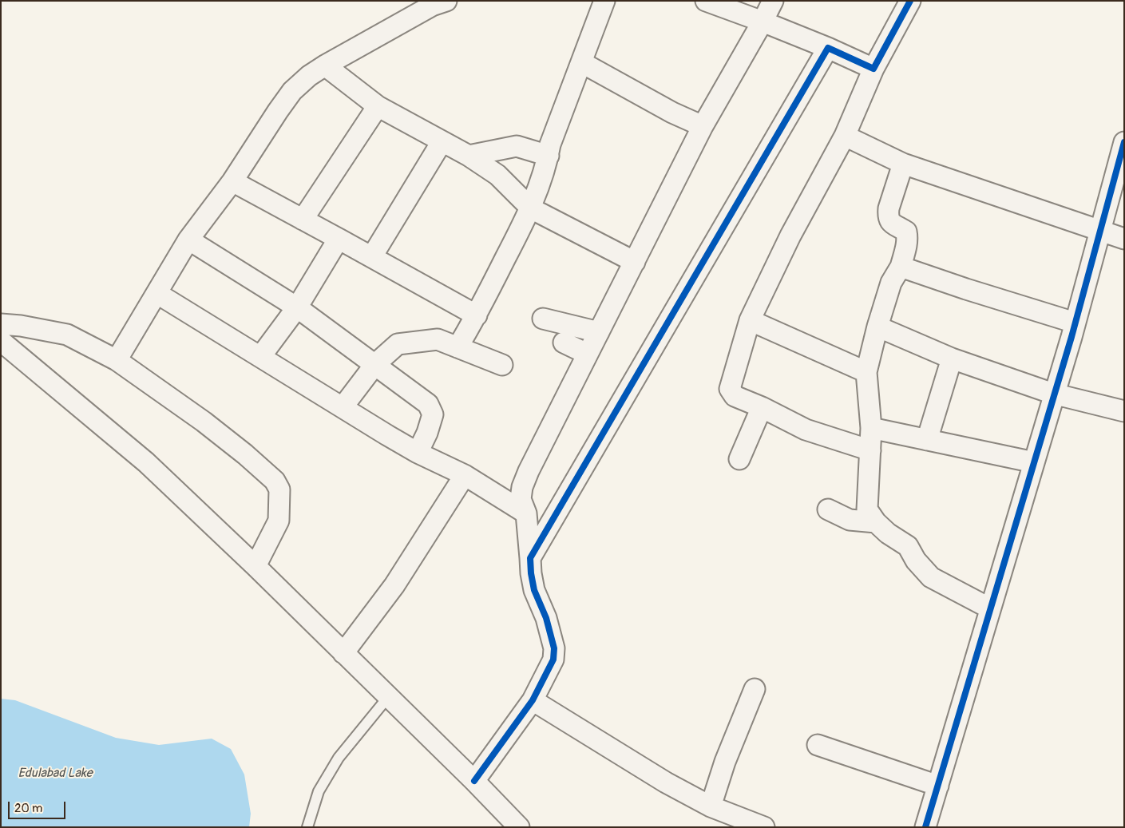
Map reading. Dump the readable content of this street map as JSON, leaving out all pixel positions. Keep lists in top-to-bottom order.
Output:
{
  "water": ["Edulabad Lake"],
  "scale_bar": "20 m"
}
